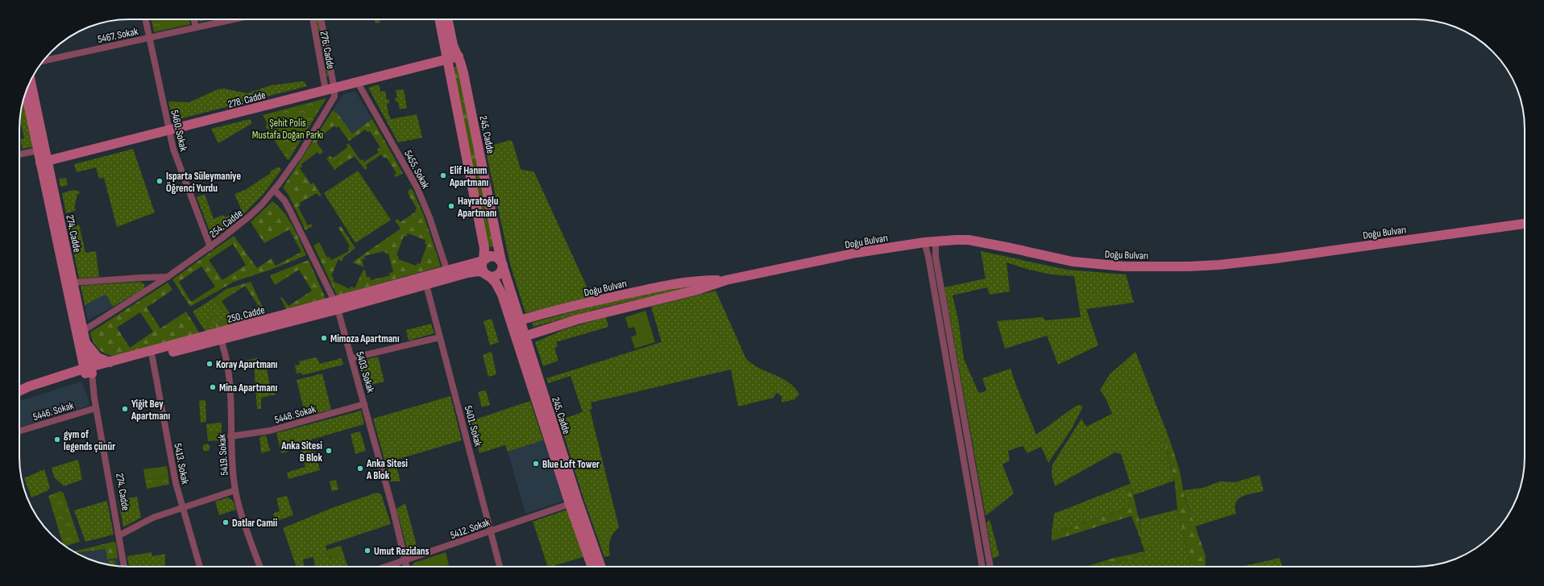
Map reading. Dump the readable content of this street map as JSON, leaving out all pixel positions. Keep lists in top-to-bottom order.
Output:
{
  "streets": {
    "street": [
      "5467. Sokak",
      "276. Cadde",
      "278. Cadde",
      "5460. Sokak",
      "245. Cadde",
      "5455. Sokak",
      "254. Cadde",
      "Doğu Bulvarı",
      "274. Cadde",
      "250. Cadde",
      "5403. Sokak",
      "5446. Sokak",
      "5448. Sokak",
      "5401. Sokak",
      "5419. Sokak",
      "5413. Sokak",
      "5412. Sokak"
    ]
  },
  "crossings": [
    ["5467. Sokak", "5460. Sokak"],
    ["276. Cadde", "278. Cadde"],
    ["276. Cadde", "254. Cadde"],
    ["278. Cadde", "5460. Sokak"],
    ["278. Cadde", "245. Cadde"],
    ["278. Cadde", "5455. Sokak"],
    ["278. Cadde", "254. Cadde"],
    ["278. Cadde", "274. Cadde"],
    ["5460. Sokak", "254. Cadde"],
    ["245. Cadde", "Doğu Bulvarı"],
    ["245. Cadde", "250. Cadde"],
    ["245. Cadde", "5412. Sokak"],
    ["5455. Sokak", "250. Cadde"],
    ["254. Cadde", "274. Cadde"],
    ["254. Cadde", "5403. Sokak"],
    ["274. Cadde", "250. Cadde"],
    ["274. Cadde", "5446. Sokak"],
    ["250. Cadde", "5403. Sokak"],
    ["250. Cadde", "5401. Sokak"],
    ["250. Cadde", "5419. Sokak"],
    ["250. Cadde", "5413. Sokak"],
    ["5403. Sokak", "5448. Sokak"],
    ["5403. Sokak", "5412. Sokak"],
    ["5448. Sokak", "5419. Sokak"],
    ["5401. Sokak", "5412. Sokak"]
  ],
  "parks": ["Şehit Polis Mustafa Doğan Parkı"],
  "places": [
    "Elif Hanım Apartmanı",
    "Isparta Süleymaniye Öğrenci Yurdu",
    "Hayratoğlu Apartmanı",
    "Mimoza Apartmanı",
    "Koray Apartmanı",
    "Mina Apartmanı",
    "Yiğit Bey Apartmanı",
    "gym of legends çünür",
    "Anka Sitesi B Blok",
    "Blue Loft Tower",
    "Anka Sitesi A Blok",
    "Datlar Camii",
    "Umut Rezidans"
  ]
}
